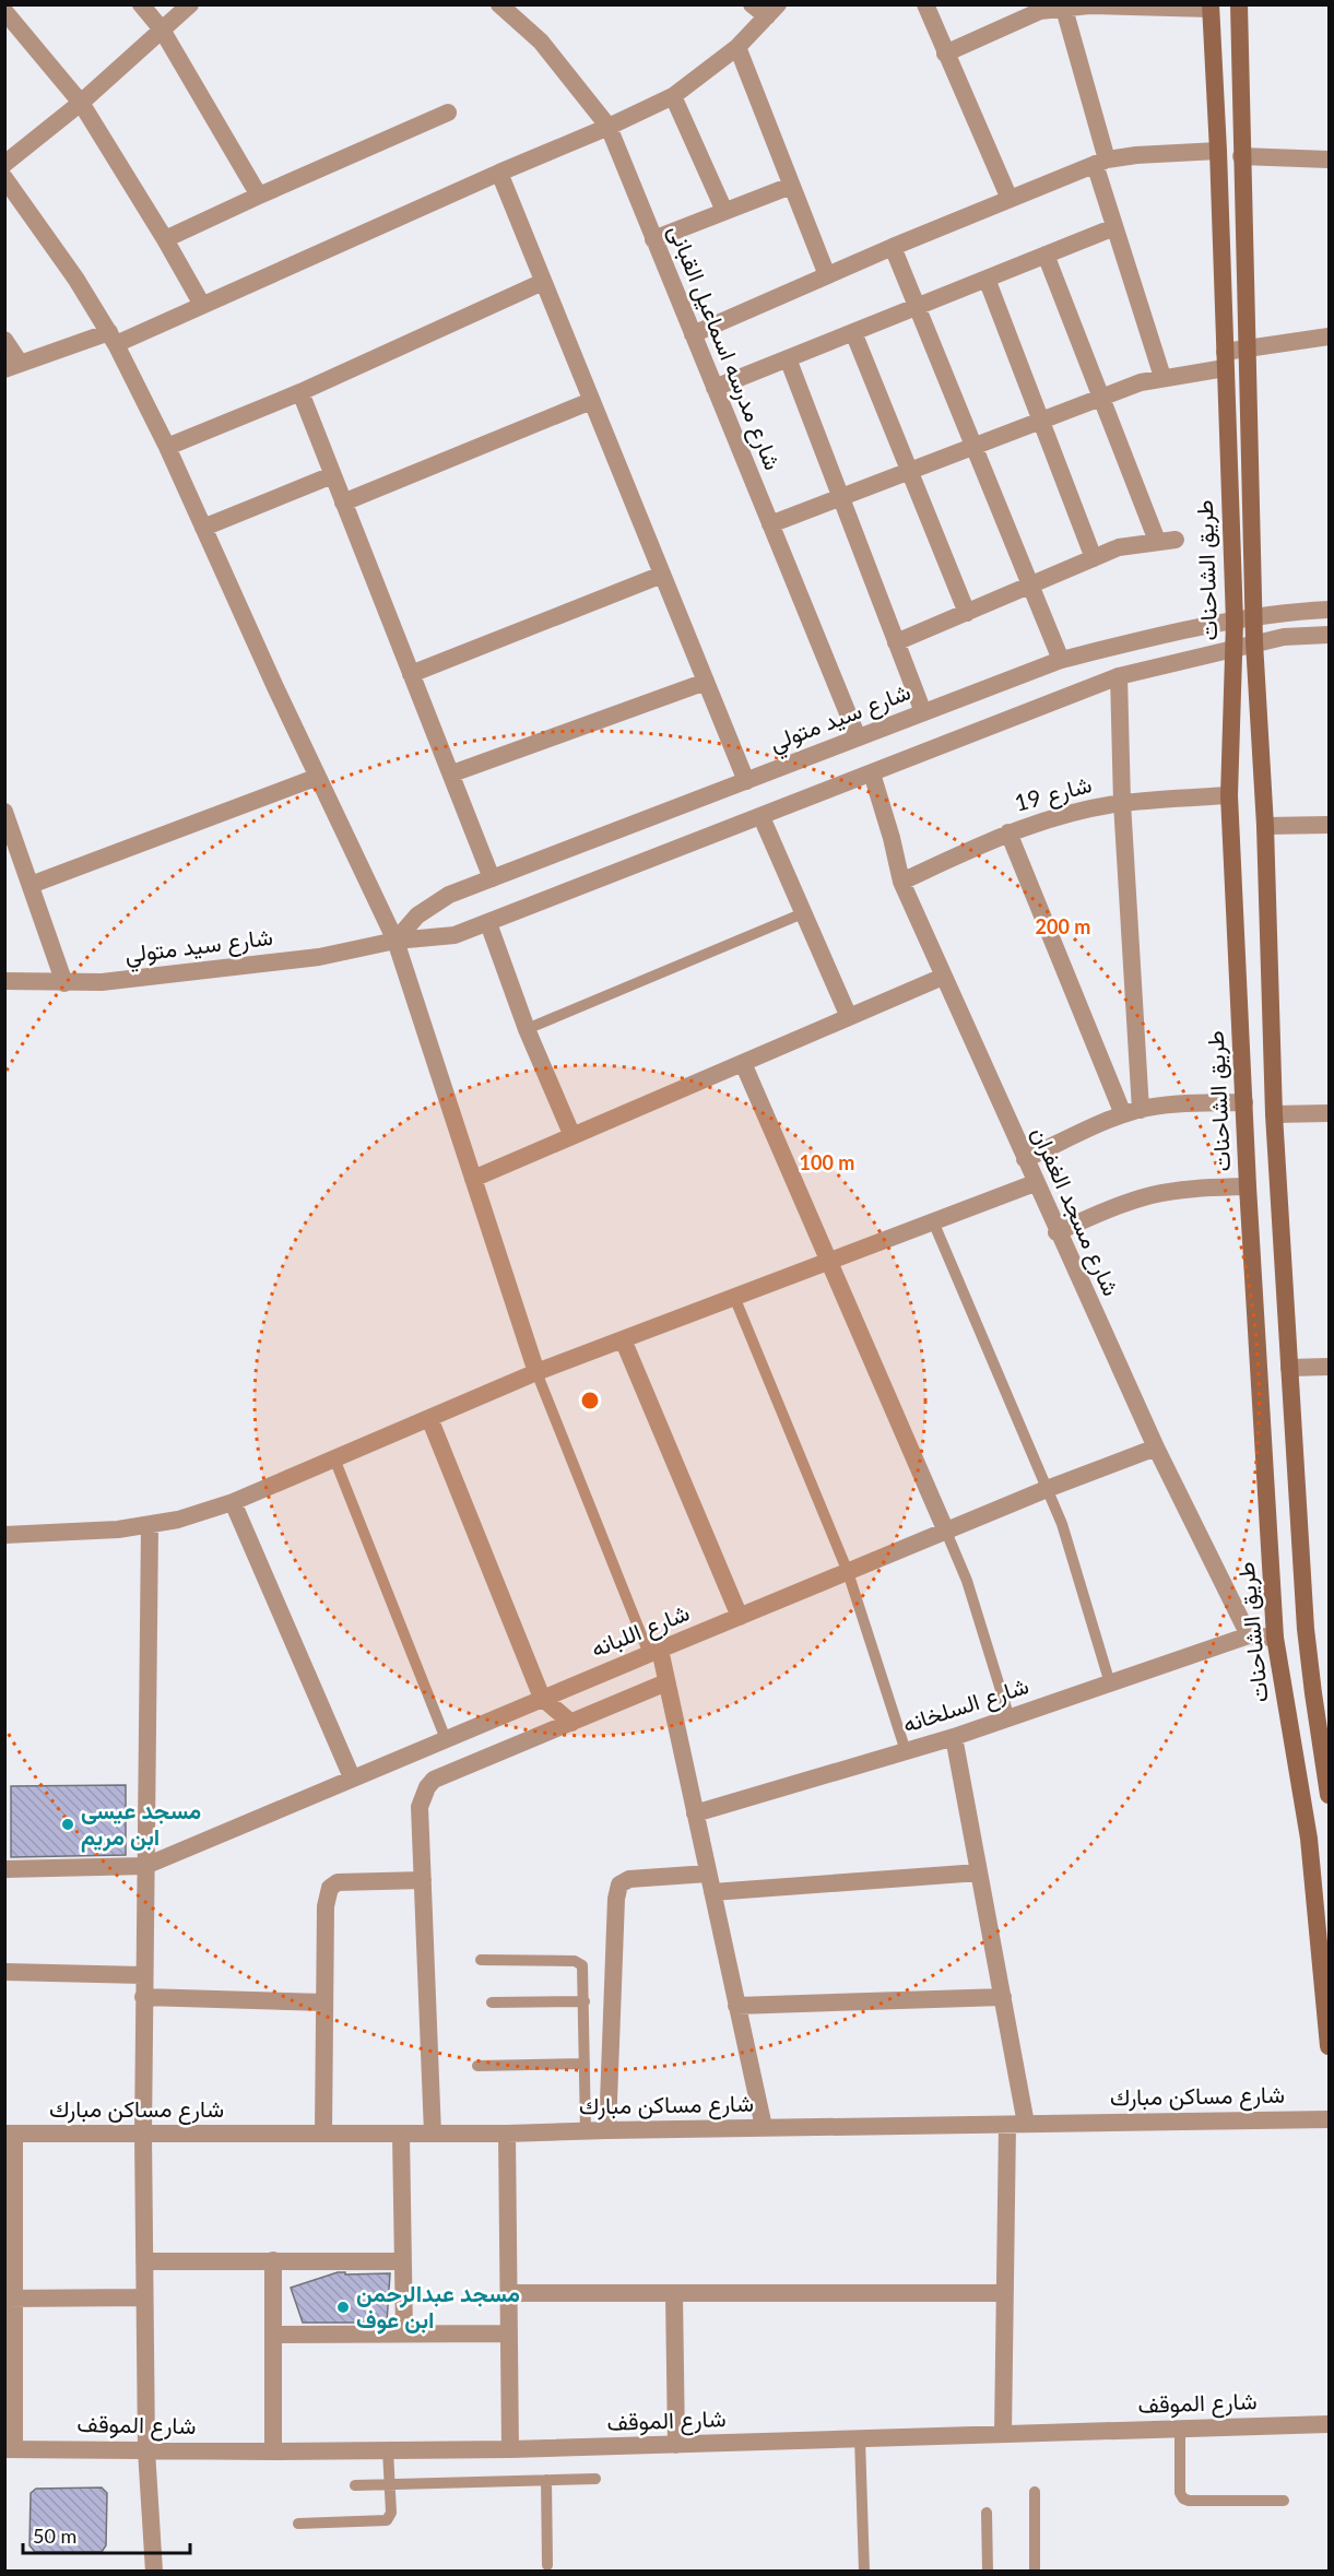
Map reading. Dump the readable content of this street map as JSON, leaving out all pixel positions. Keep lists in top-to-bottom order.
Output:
{
  "streets": {
    "main road": ["طريق الشاحنات"],
    "street": [
      "شارع مدرسه اسماعيل القبانى",
      "شارع سيد متولي",
      "شارع 19",
      "شارع مسجد الغفران",
      "شارع اللبانه",
      "شارع السلخانه",
      "شارع مساكن مبارك",
      "شارع الموقف"
    ]
  },
  "crossings": [
    ["شارع مدرسه اسماعيل القبانى", "شارع سيد متولي"],
    ["طريق الشاحنات", "شارع سيد متولي"],
    ["طريق الشاحنات", "شارع 19"],
    ["شارع سيد متولي", "شارع مسجد الغفران"],
    ["شارع 19", "شارع مسجد الغفران"],
    ["شارع مسجد الغفران", "شارع اللبانه"],
    ["شارع مسجد الغفران", "شارع السلخانه"]
  ],
  "places": ["مسجد عيسى ابن مريم", "مسجد عبدالرحمن ابن عوف"],
  "scale_bar": "50 m",
  "rings": ["200 m", "100 m"]
}
